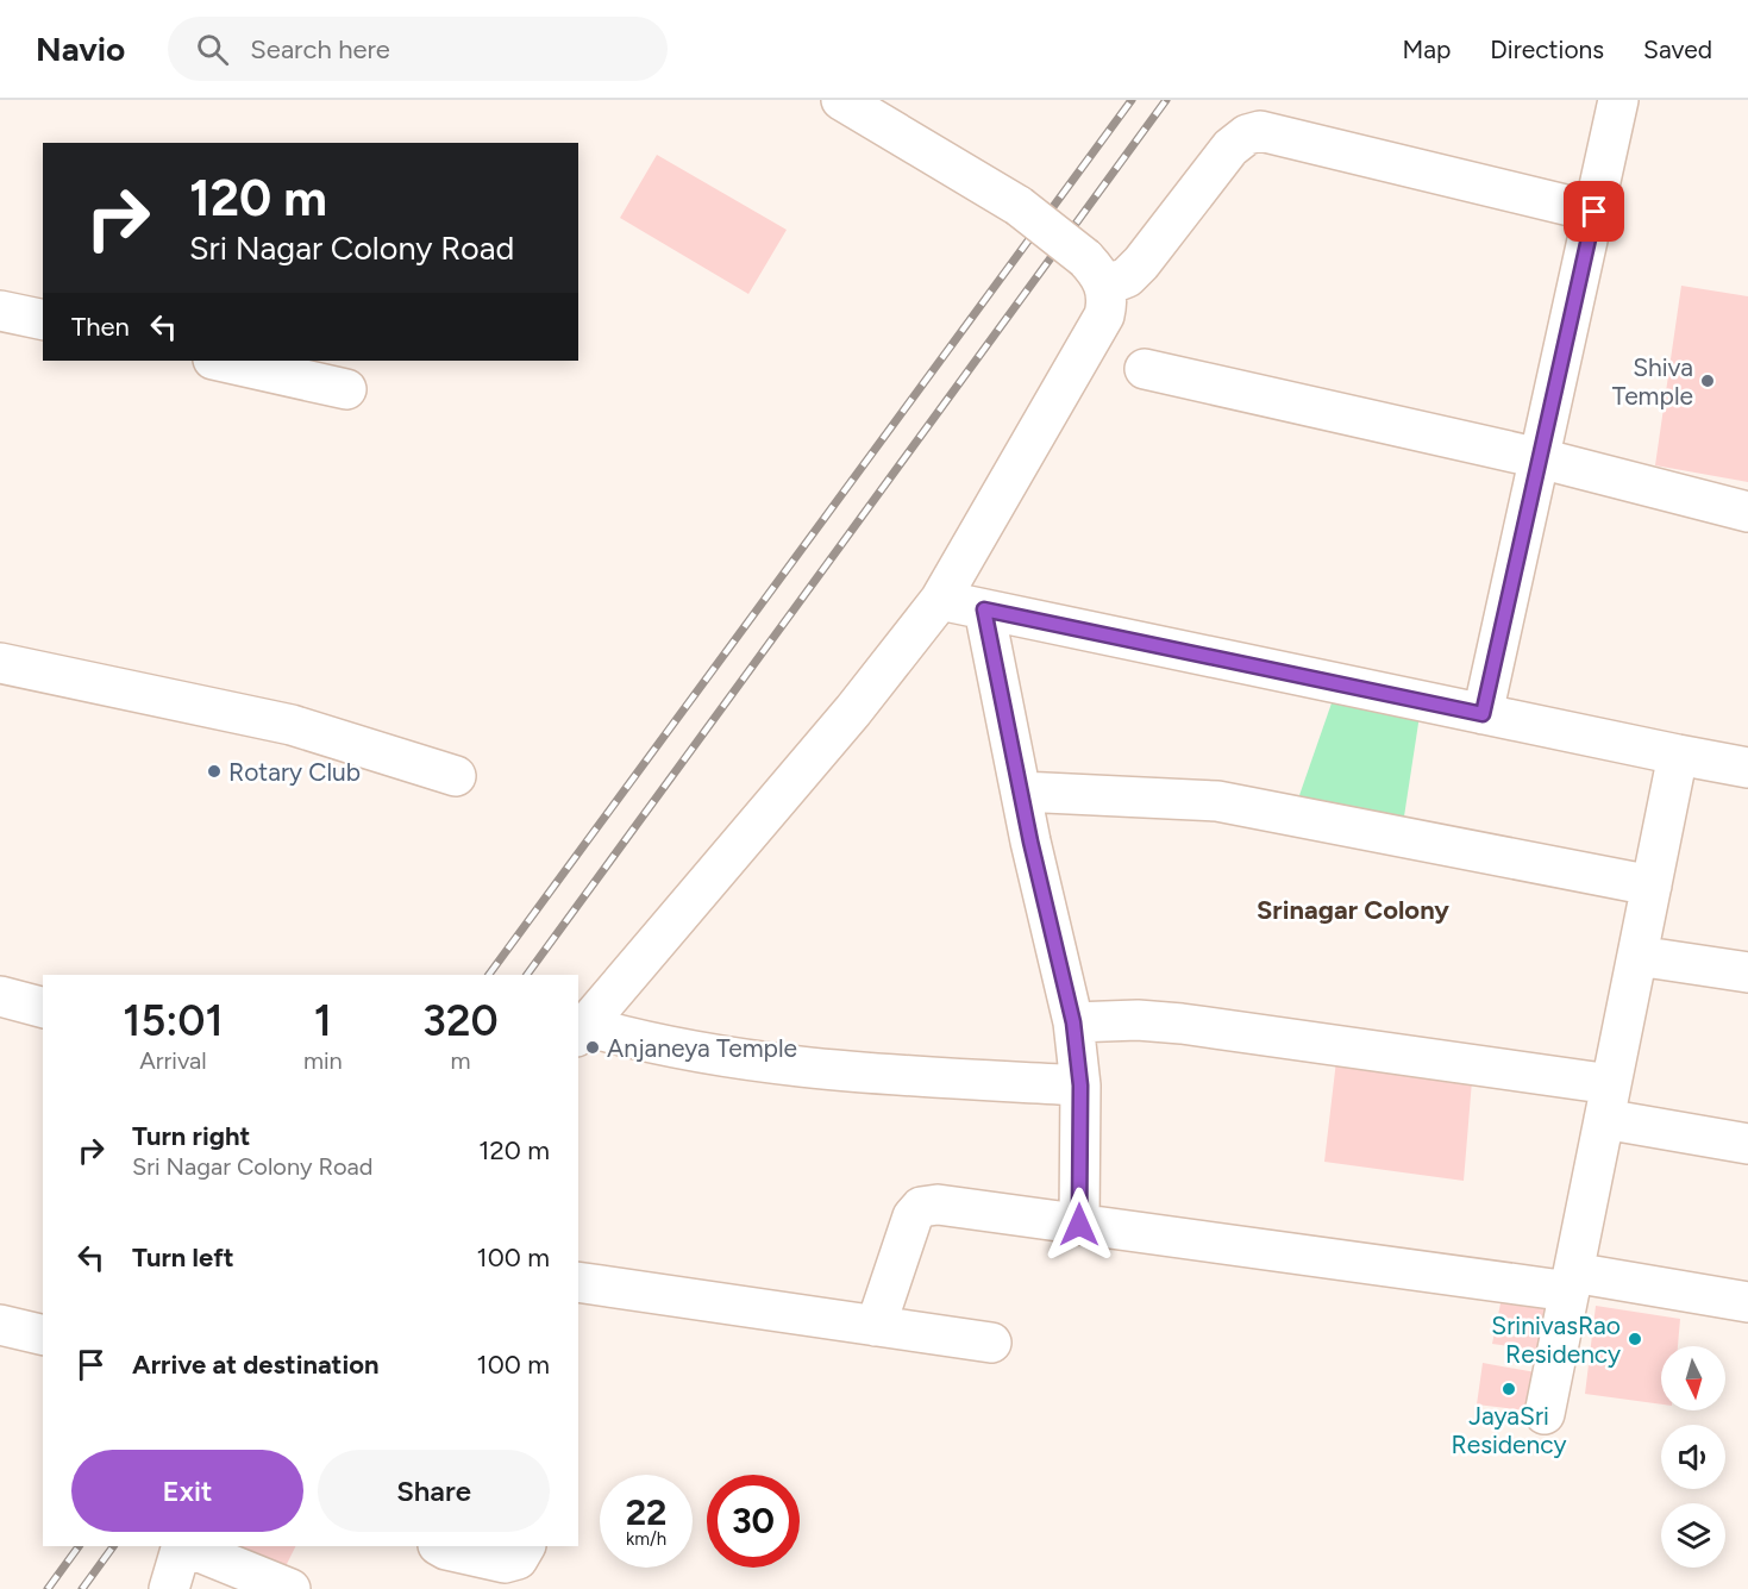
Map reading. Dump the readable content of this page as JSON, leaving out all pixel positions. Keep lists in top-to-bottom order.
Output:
{
  "districts": ["Srinagar Colony"],
  "places": [
    "Shiva Temple",
    "Rotary Club",
    "Anjaneya Temple",
    "SrinivasRao Residency",
    "JayaSri Residency"
  ],
  "north": "bottom",
  "page": {
    "header": "Navio",
    "search": "Search here",
    "nav": ["Map", "Directions", "Saved"],
    "turn": ["120 m", "Sri Nagar Colony Road"],
    "then": "Then",
    "eta": [
      "15:01",
      "Arrival",
      "1",
      "min",
      "320",
      "m"
    ],
    "list": [
      {
        "name": "Turn right",
        "note": "Sri Nagar Colony Road",
        "value": "120 m"
      },
      {
        "name": "Turn left",
        "value": "100 m"
      },
      {
        "name": "Arrive at destination",
        "value": "100 m"
      }
    ],
    "buttons": ["Exit", "Share"],
    "speed": "22 km/h",
    "limit": "30"
  }
}
